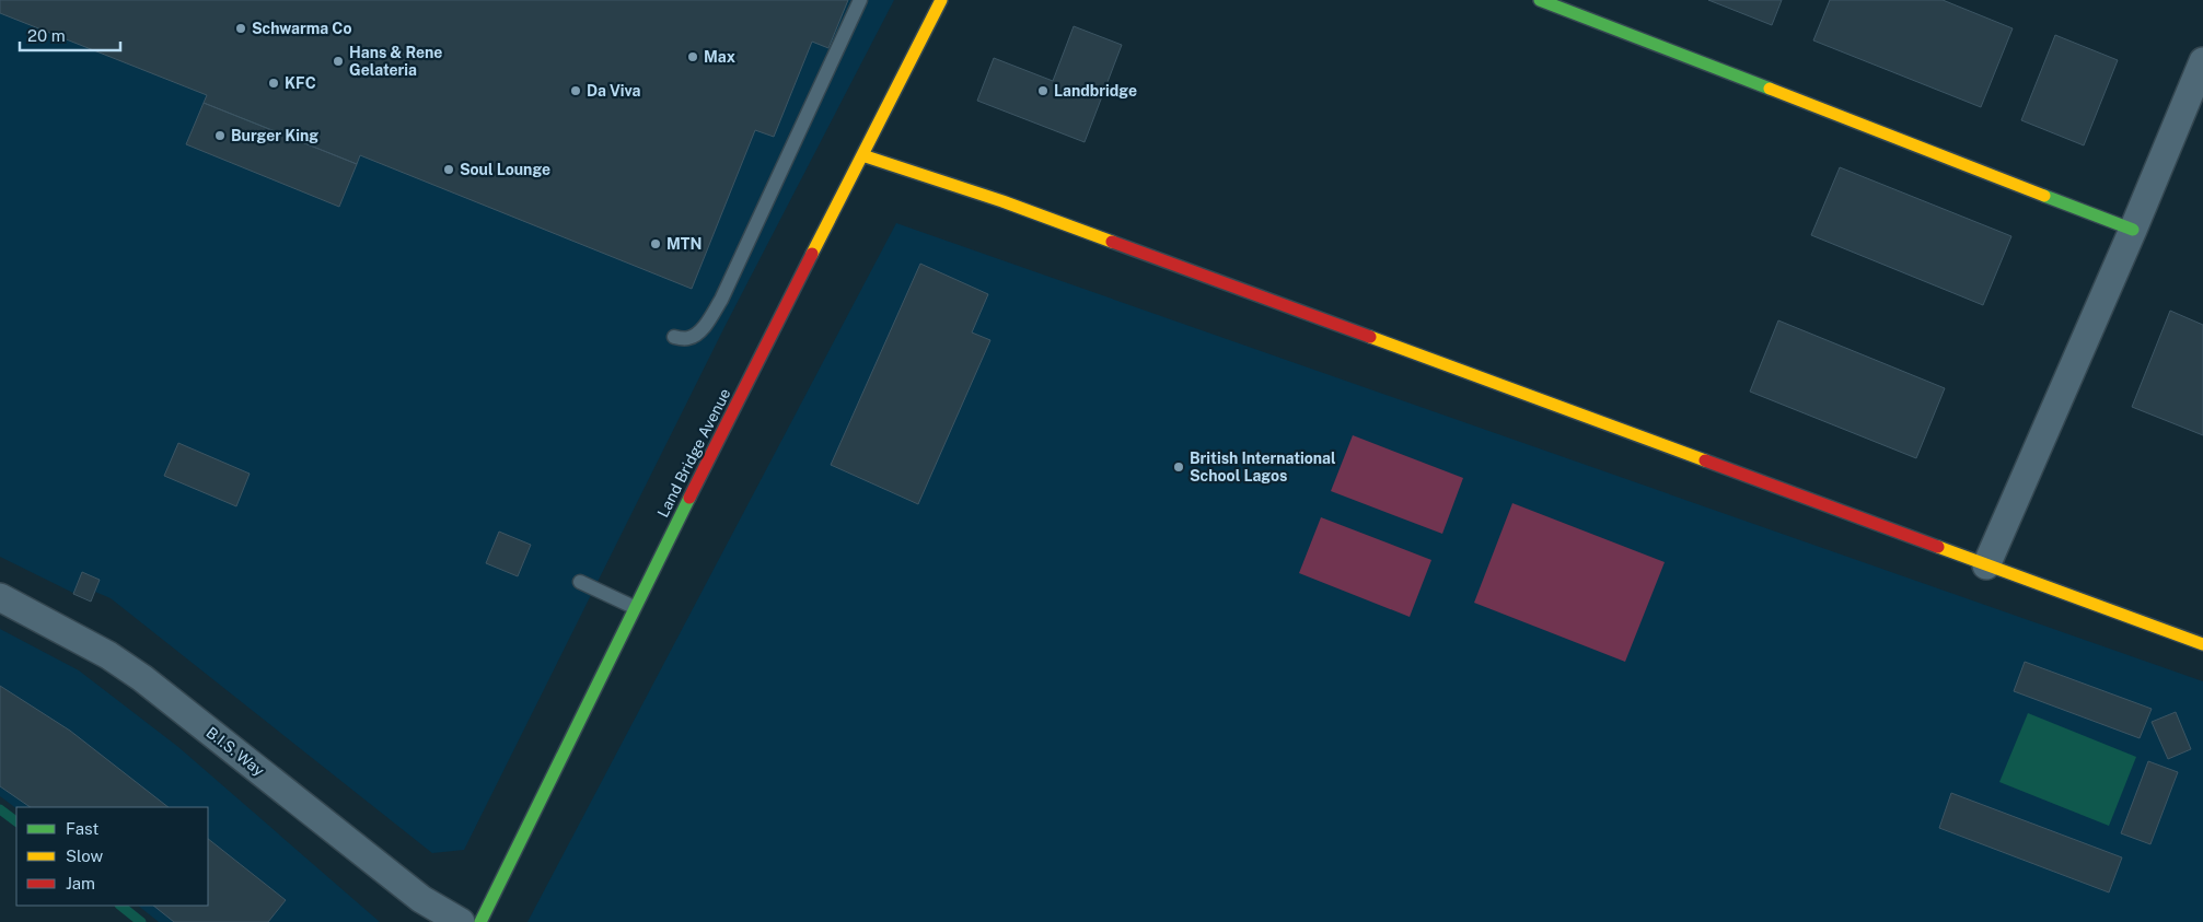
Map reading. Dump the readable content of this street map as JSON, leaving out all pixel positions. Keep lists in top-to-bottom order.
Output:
{
  "streets": {
    "street": ["Land Bridge Avenue", "B.I.S. Way"]
  },
  "places": [
    "Schwarma Co",
    "Max",
    "Hans & Rene Gelateria",
    "KFC",
    "Da Viva",
    "Landbridge",
    "Burger King",
    "Soul Lounge",
    "MTN",
    "British International School Lagos"
  ],
  "legend": ["Fast", "Slow", "Jam"],
  "scale_bar": "20 m"
}
